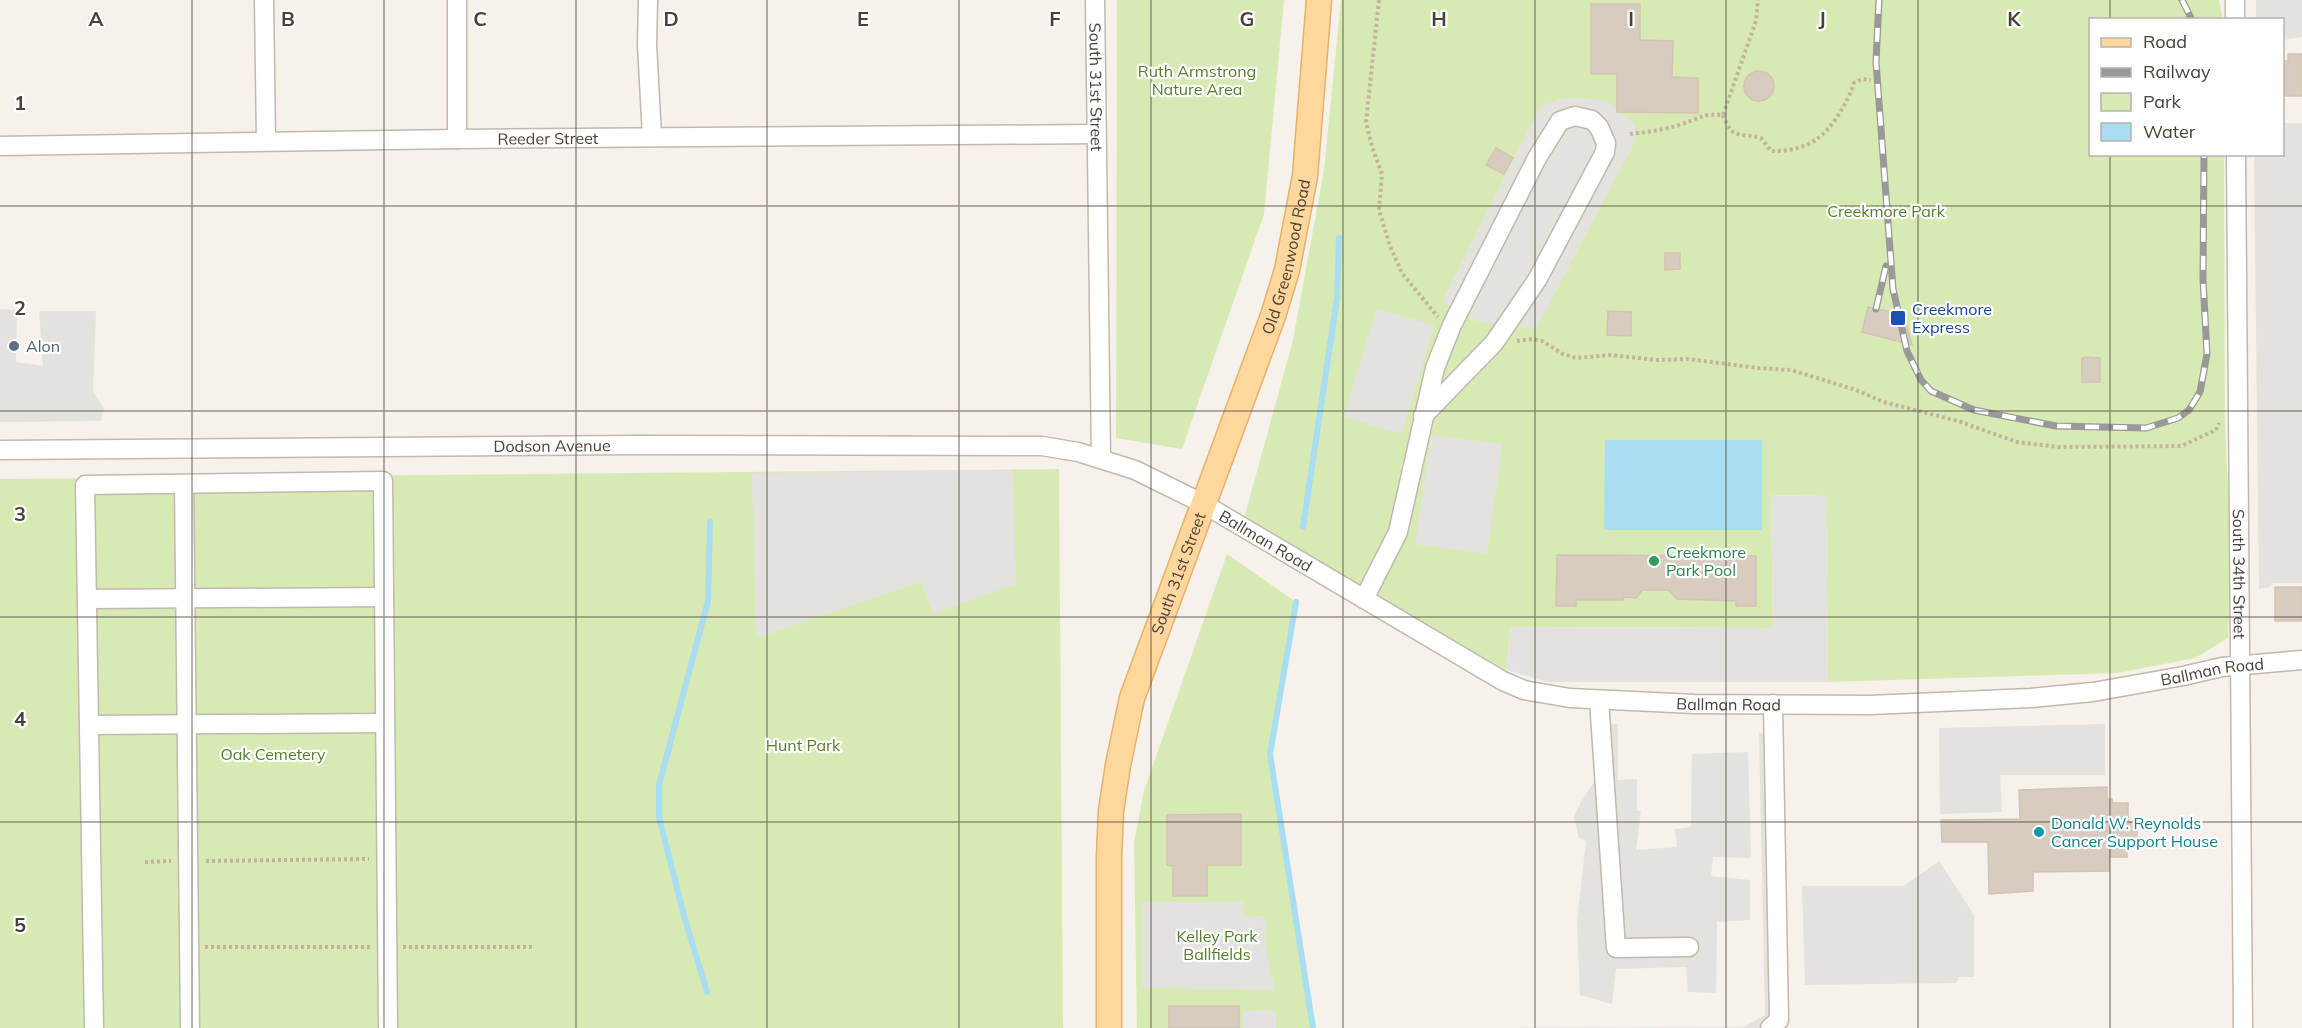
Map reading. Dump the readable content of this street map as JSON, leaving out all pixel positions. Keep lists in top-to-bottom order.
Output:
{
  "streets": {
    "main road": ["South 31st Street", "Old Greenwood Road"],
    "street": [
      "Reeder Street",
      "Dodson Avenue",
      "Ballman Road",
      "South 34th Street"
    ]
  },
  "crossings": [
    ["South 31st Street", "Reeder Street"],
    ["South 31st Street", "Old Greenwood Road"],
    ["South 31st Street", "Dodson Avenue"],
    ["South 31st Street", "Ballman Road"],
    ["Old Greenwood Road", "Ballman Road"],
    ["Ballman Road", "South 34th Street"]
  ],
  "parks": [
    "Ruth Armstrong Nature Area",
    "Creekmore Park",
    "Hunt Park",
    "Oak Cemetery",
    "Kelley Park Ballfields"
  ],
  "places": {
    "transit": ["Creekmore Express"],
    "other": ["Alon", "Creekmore Park Pool", "Donald W. Reynolds Cancer Support House"]
  },
  "legend": [
    "Road",
    "Railway",
    "Park",
    "Water"
  ],
  "grid": {
    "columns": [
      "A",
      "B",
      "C",
      "D",
      "E",
      "F",
      "G",
      "H",
      "I",
      "J",
      "K"
    ],
    "rows": [
      "1",
      "2",
      "3",
      "4",
      "5"
    ]
  }
}
